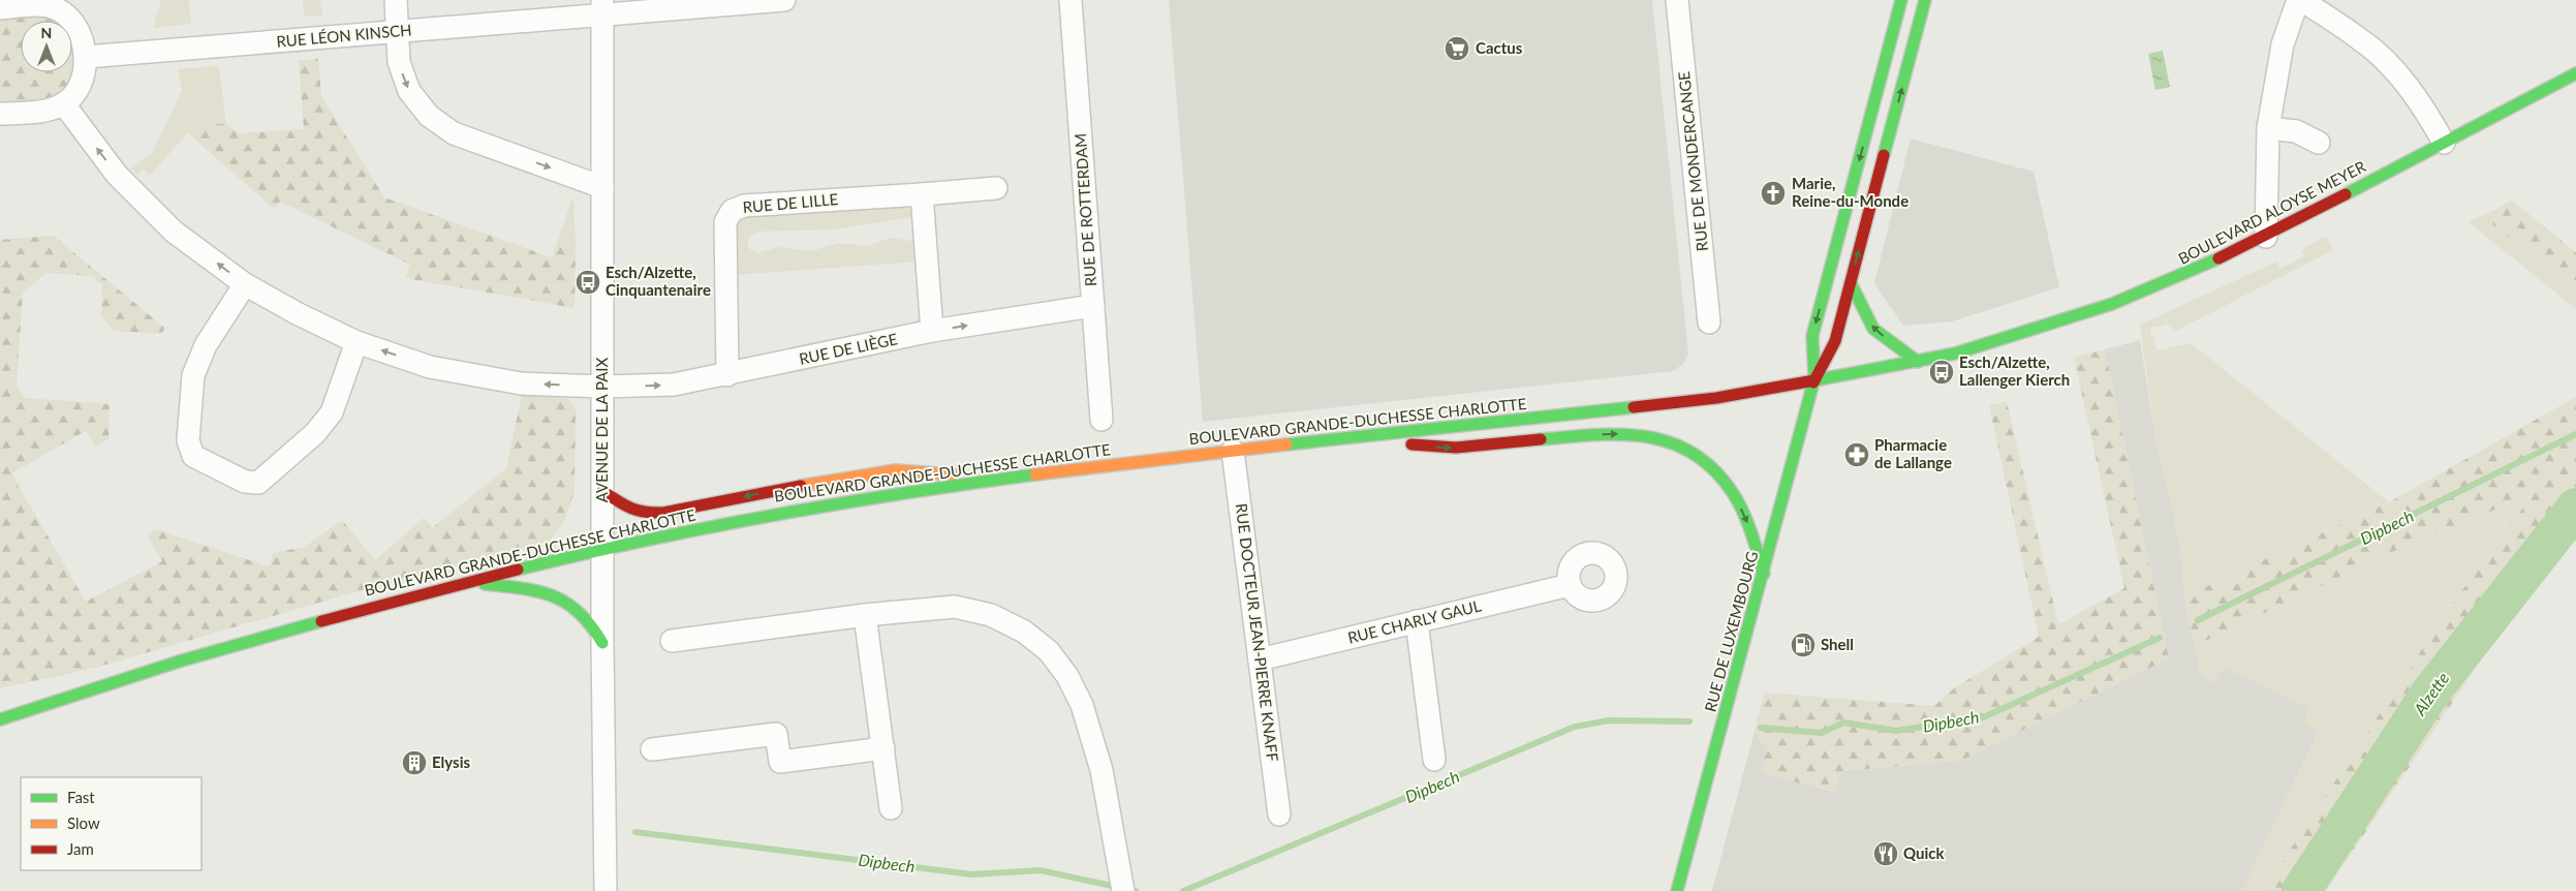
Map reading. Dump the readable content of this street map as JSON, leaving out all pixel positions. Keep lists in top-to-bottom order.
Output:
{
  "streets": {
    "main road": ["BOULEVARD ALOYSE MEYER", "BOULEVARD GRANDE-DUCHESSE CHARLOTTE", "RUE DE LUXEMBOURG"],
    "street": [
      "RUE LÉON KINSCH",
      "RUE DE MONDERCANGE",
      "RUE DE LILLE",
      "RUE DE ROTTERDAM",
      "RUE DE LIÈGE",
      "AVENUE DE LA PAIX",
      "RUE CHARLY GAUL",
      "RUE DOCTEUR JEAN-PIERRE KNAFF"
    ]
  },
  "crossings": [
    ["RUE LÉON KINSCH", "AVENUE DE LA PAIX"],
    ["RUE DE LILLE", "RUE DE LIÈGE"],
    ["RUE DE ROTTERDAM", "RUE DE LIÈGE"],
    ["BOULEVARD ALOYSE MEYER", "BOULEVARD GRANDE-DUCHESSE CHARLOTTE"],
    ["RUE DE LIÈGE", "AVENUE DE LA PAIX"],
    ["BOULEVARD GRANDE-DUCHESSE CHARLOTTE", "AVENUE DE LA PAIX"],
    ["BOULEVARD GRANDE-DUCHESSE CHARLOTTE", "RUE DE LUXEMBOURG"],
    ["BOULEVARD GRANDE-DUCHESSE CHARLOTTE", "RUE DOCTEUR JEAN-PIERRE KNAFF"],
    ["RUE CHARLY GAUL", "RUE DOCTEUR JEAN-PIERRE KNAFF"]
  ],
  "water": ["Dipbech", "Alzette"],
  "places": {
    "supermarket": ["Cactus"],
    "church": ["Marie, Reine-du-Monde"],
    "bus stop": ["Esch/Alzette, Cinquantenaire", "Esch/Alzette, Lallenger Kierch"],
    "pharmacy": ["Pharmacie de Lallange"],
    "fuel station": ["Shell"],
    "building": ["Elysis"],
    "restaurant": ["Quick"]
  },
  "legend": ["Fast", "Slow", "Jam"],
  "north": "top"
}
